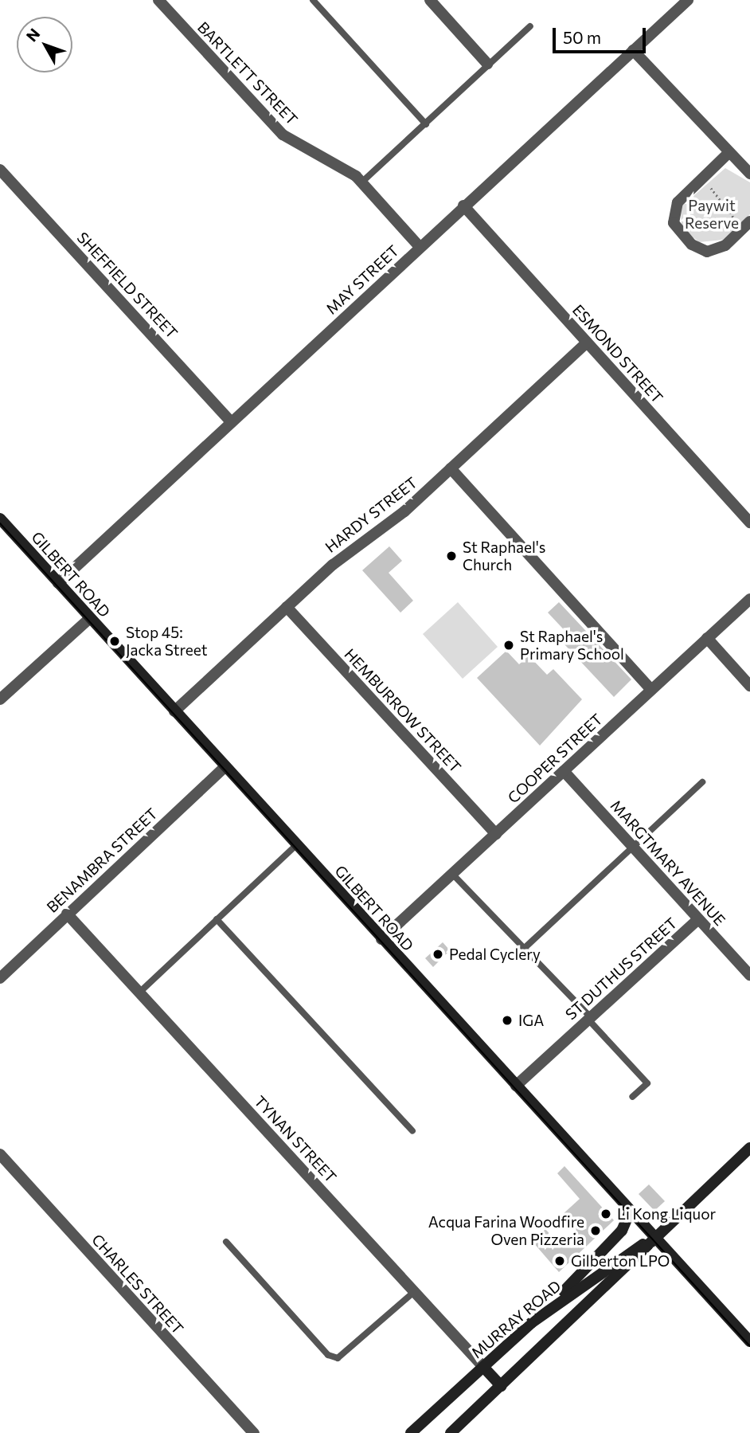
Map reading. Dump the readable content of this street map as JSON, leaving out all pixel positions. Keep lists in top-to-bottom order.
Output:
{
  "streets": {
    "street": [
      "BARTLETT STREET",
      "MAY STREET",
      "SHEFFIELD STREET",
      "ESMOND STREET",
      "HARDY STREET",
      "GILBERT ROAD",
      "HEMBURROW STREET",
      "COOPER STREET",
      "BENAMBRA STREET",
      "MARGTMARY AVENUE",
      "ST DUTHUS STREET",
      "TYNAN STREET",
      "CHARLES STREET",
      "MURRAY ROAD"
    ]
  },
  "crossings": [
    ["BARTLETT STREET", "MAY STREET"],
    ["MAY STREET", "SHEFFIELD STREET"],
    ["MAY STREET", "ESMOND STREET"],
    ["MAY STREET", "GILBERT ROAD"],
    ["ESMOND STREET", "HARDY STREET"],
    ["HARDY STREET", "GILBERT ROAD"],
    ["HARDY STREET", "HEMBURROW STREET"],
    ["GILBERT ROAD", "COOPER STREET"],
    ["GILBERT ROAD", "BENAMBRA STREET"],
    ["GILBERT ROAD", "ST DUTHUS STREET"],
    ["GILBERT ROAD", "MURRAY ROAD"],
    ["HEMBURROW STREET", "COOPER STREET"],
    ["COOPER STREET", "MARGTMARY AVENUE"],
    ["BENAMBRA STREET", "TYNAN STREET"],
    ["MARGTMARY AVENUE", "ST DUTHUS STREET"],
    ["TYNAN STREET", "MURRAY ROAD"]
  ],
  "parks": ["Paywit Reserve"],
  "places": [
    "St Raphael's Church",
    "Stop 45: Jacka Street",
    "St Raphael's Primary School",
    "Pedal Cyclery",
    "IGA",
    "Li Kong Liquor",
    "Acqua Farina Woodfire Oven Pizzeria",
    "Gilberton LPO"
  ],
  "scale_bar": "50 m",
  "north": "top left"
}
